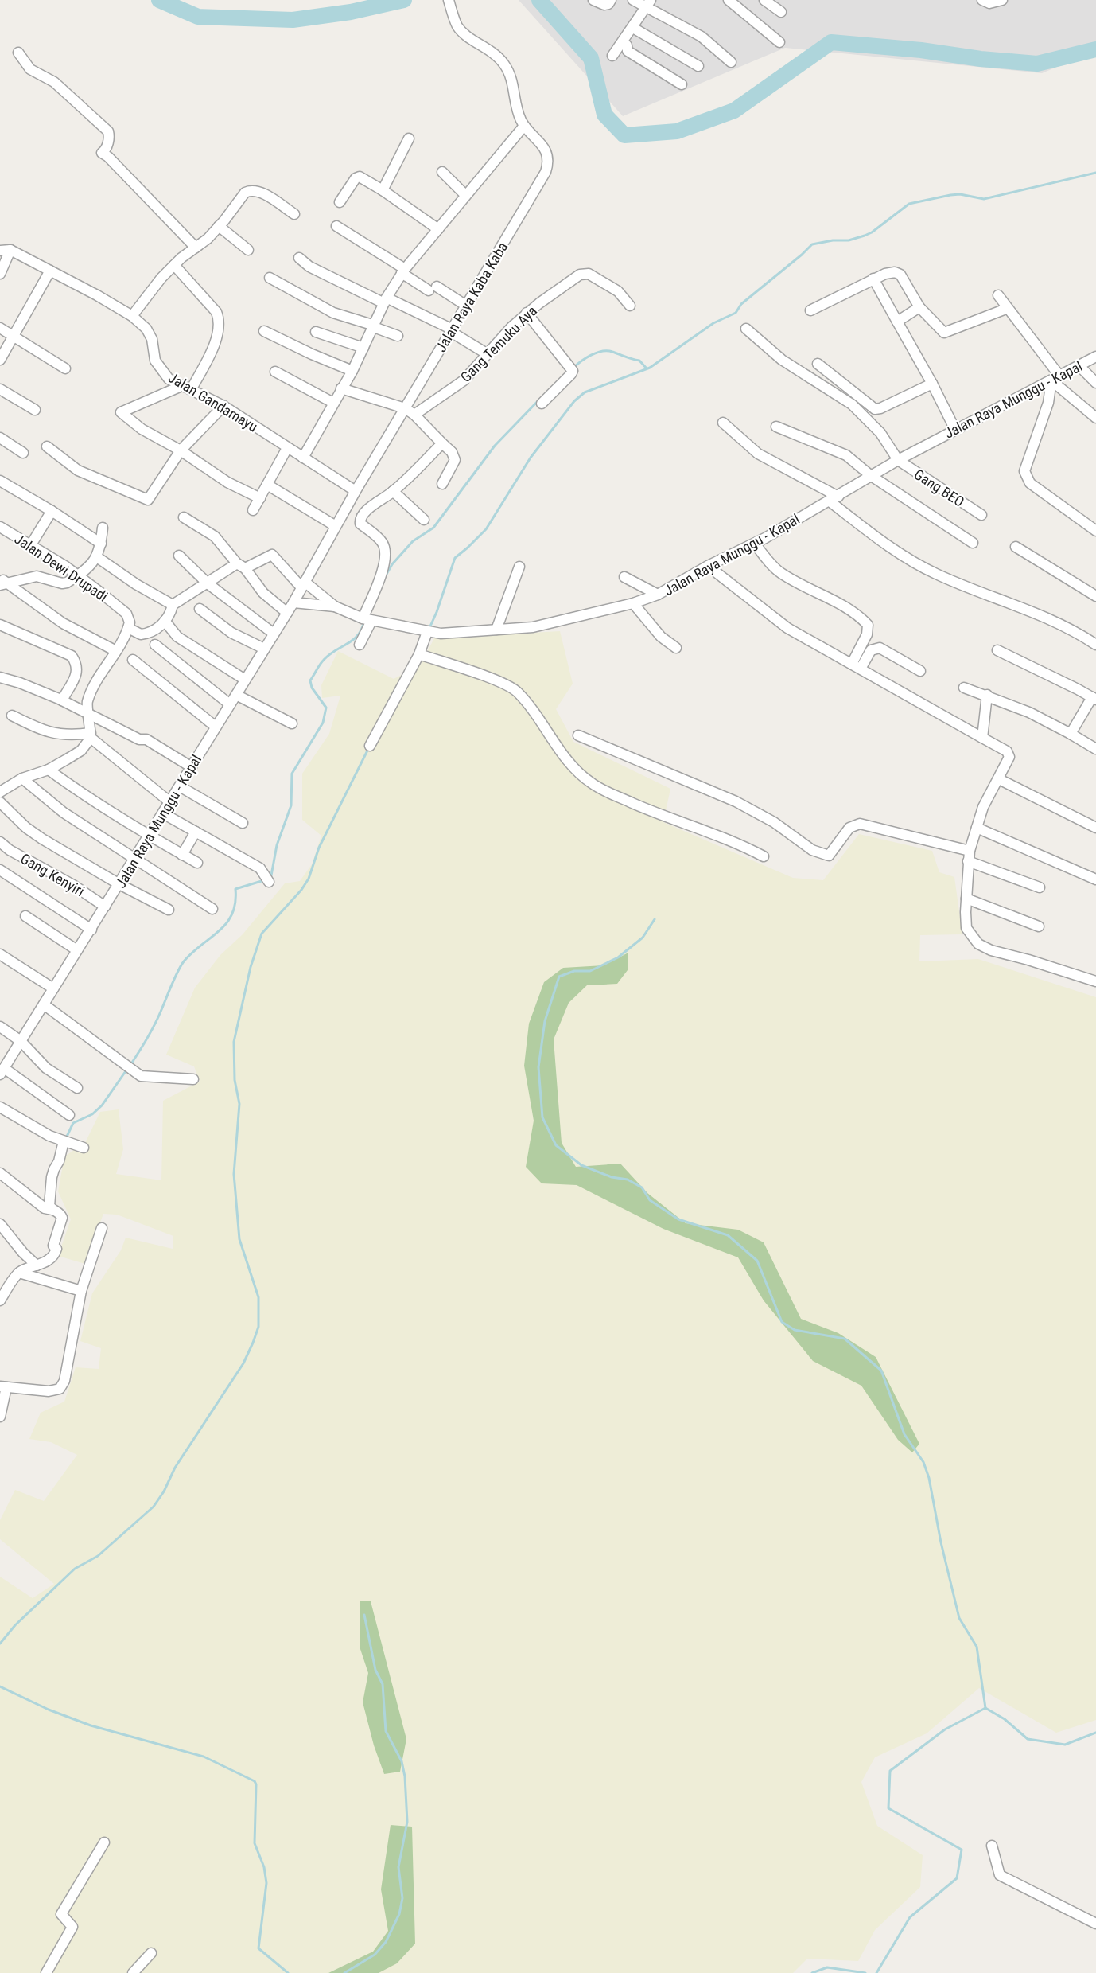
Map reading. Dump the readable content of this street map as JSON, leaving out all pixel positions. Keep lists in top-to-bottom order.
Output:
{
  "streets": {
    "street": [
      "Jalan Raya Kaba Kaba",
      "Gang Temuku Aya",
      "Jalan Raya Munggu - Kapal",
      "Jalan Gandamayu",
      "Gang BEO",
      "Jalan Dewi Drupadi",
      "Gang Kenyiri"
    ]
  },
  "crossings": [
    ["Jalan Raya Kaba Kaba", "Jalan Raya Munggu - Kapal"],
    ["Jalan Raya Kaba Kaba", "Jalan Gandamayu"],
    ["Jalan Raya Munggu - Kapal", "Gang BEO"],
    ["Jalan Raya Munggu - Kapal", "Gang Kenyiri"]
  ]
}
